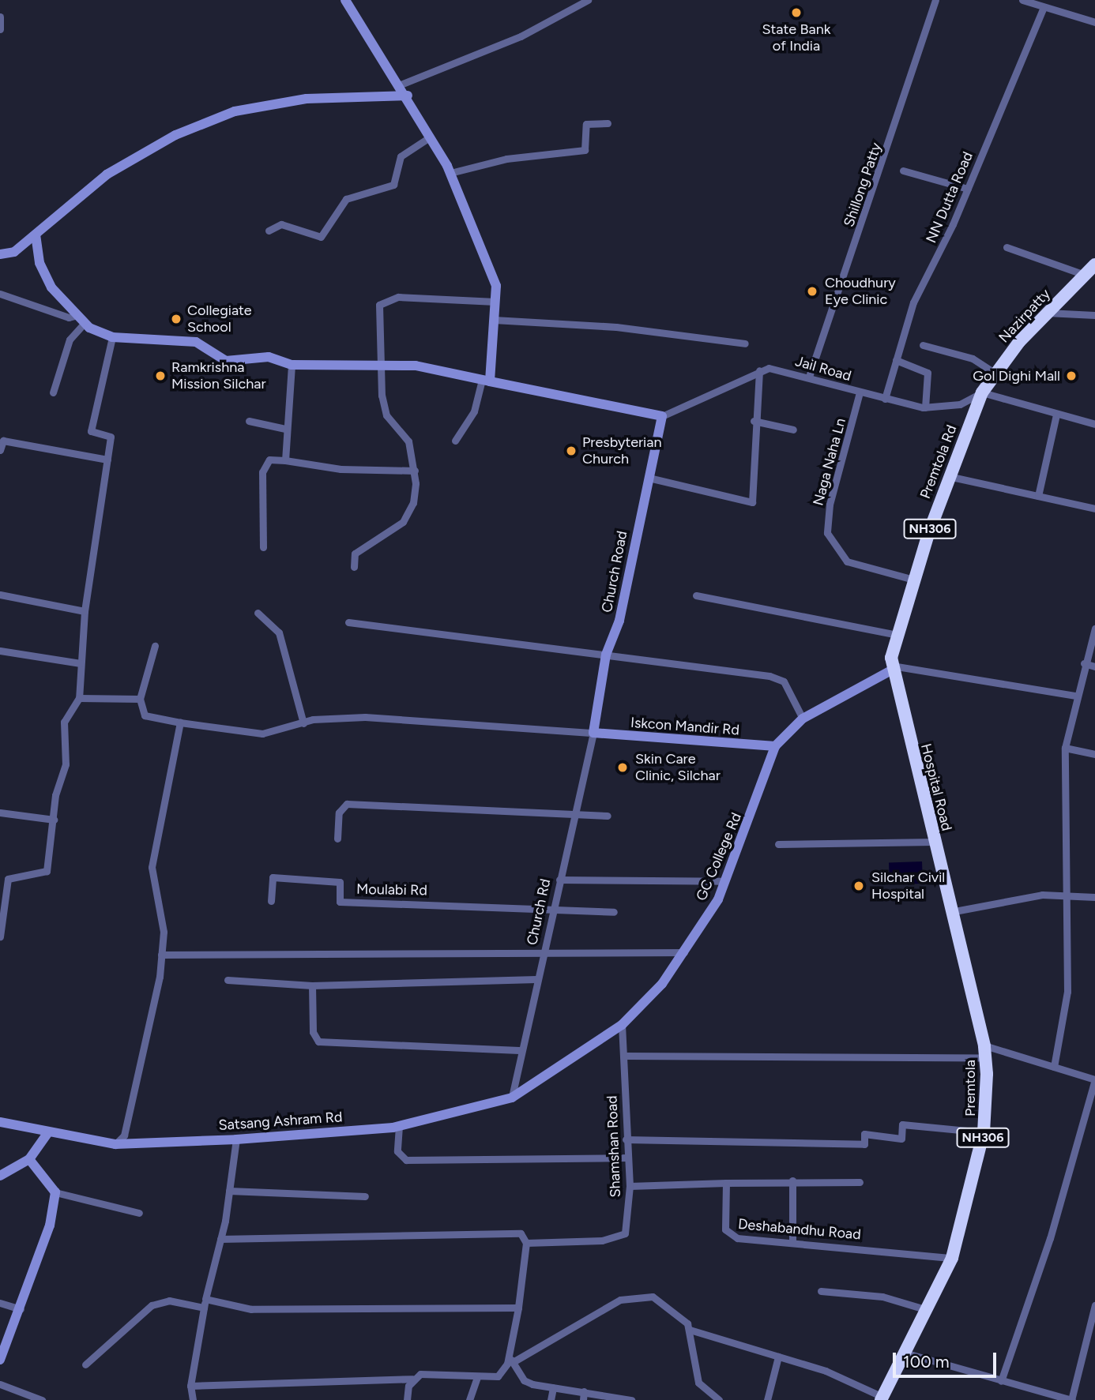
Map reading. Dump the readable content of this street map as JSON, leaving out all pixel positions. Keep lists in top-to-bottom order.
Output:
{
  "streets": {
    "highway": [
      "Nazirpatty",
      "Premtola Rd",
      "NH306",
      "Hospital Road",
      "Premtola"
    ],
    "main road": [
      "Church Road",
      "Iskcon Mandir Rd",
      "GC College Rd",
      "Satsang Ashram Rd"
    ],
    "street": [
      "Shillong Patty",
      "NN Dutta Road",
      "Jail Road",
      "Naga Naha Ln",
      "Moulabi Rd",
      "Church Rd",
      "Shamshan Road",
      "Deshabandhu Road"
    ]
  },
  "crossings": [
    ["Shillong Patty", "Jail Road"],
    ["NN Dutta Road", "Jail Road"],
    ["Nazirpatty", "Jail Road"],
    ["Nazirpatty", "Premtola Rd"],
    ["Jail Road", "Naga Naha Ln"],
    ["Jail Road", "Premtola Rd"],
    ["Naga Naha Ln", "Premtola Rd"],
    ["Premtola Rd", "Hospital Road"],
    ["Premtola Rd", "GC College Rd"],
    ["NH306", "Premtola"],
    ["Church Road", "Iskcon Mandir Rd"],
    ["Church Road", "Church Rd"],
    ["Iskcon Mandir Rd", "GC College Rd"],
    ["Iskcon Mandir Rd", "Church Rd"],
    ["Hospital Road", "GC College Rd"],
    ["Hospital Road", "Premtola"],
    ["GC College Rd", "Church Rd"],
    ["GC College Rd", "Satsang Ashram Rd"],
    ["GC College Rd", "Shamshan Road"],
    ["Moulabi Rd", "Church Rd"],
    ["Church Rd", "Satsang Ashram Rd"],
    ["Premtola", "Deshabandhu Road"]
  ],
  "places": [
    "State Bank of India",
    "Choudhury Eye Clinic",
    "Collegiate School",
    "Ramkrishna Mission Silchar",
    "Gol Dighi Mall",
    "Presbyterian Church",
    "Skin Care Clinic, Silchar",
    "Silchar Civil Hospital"
  ],
  "scale_bar": "100 m"
}
